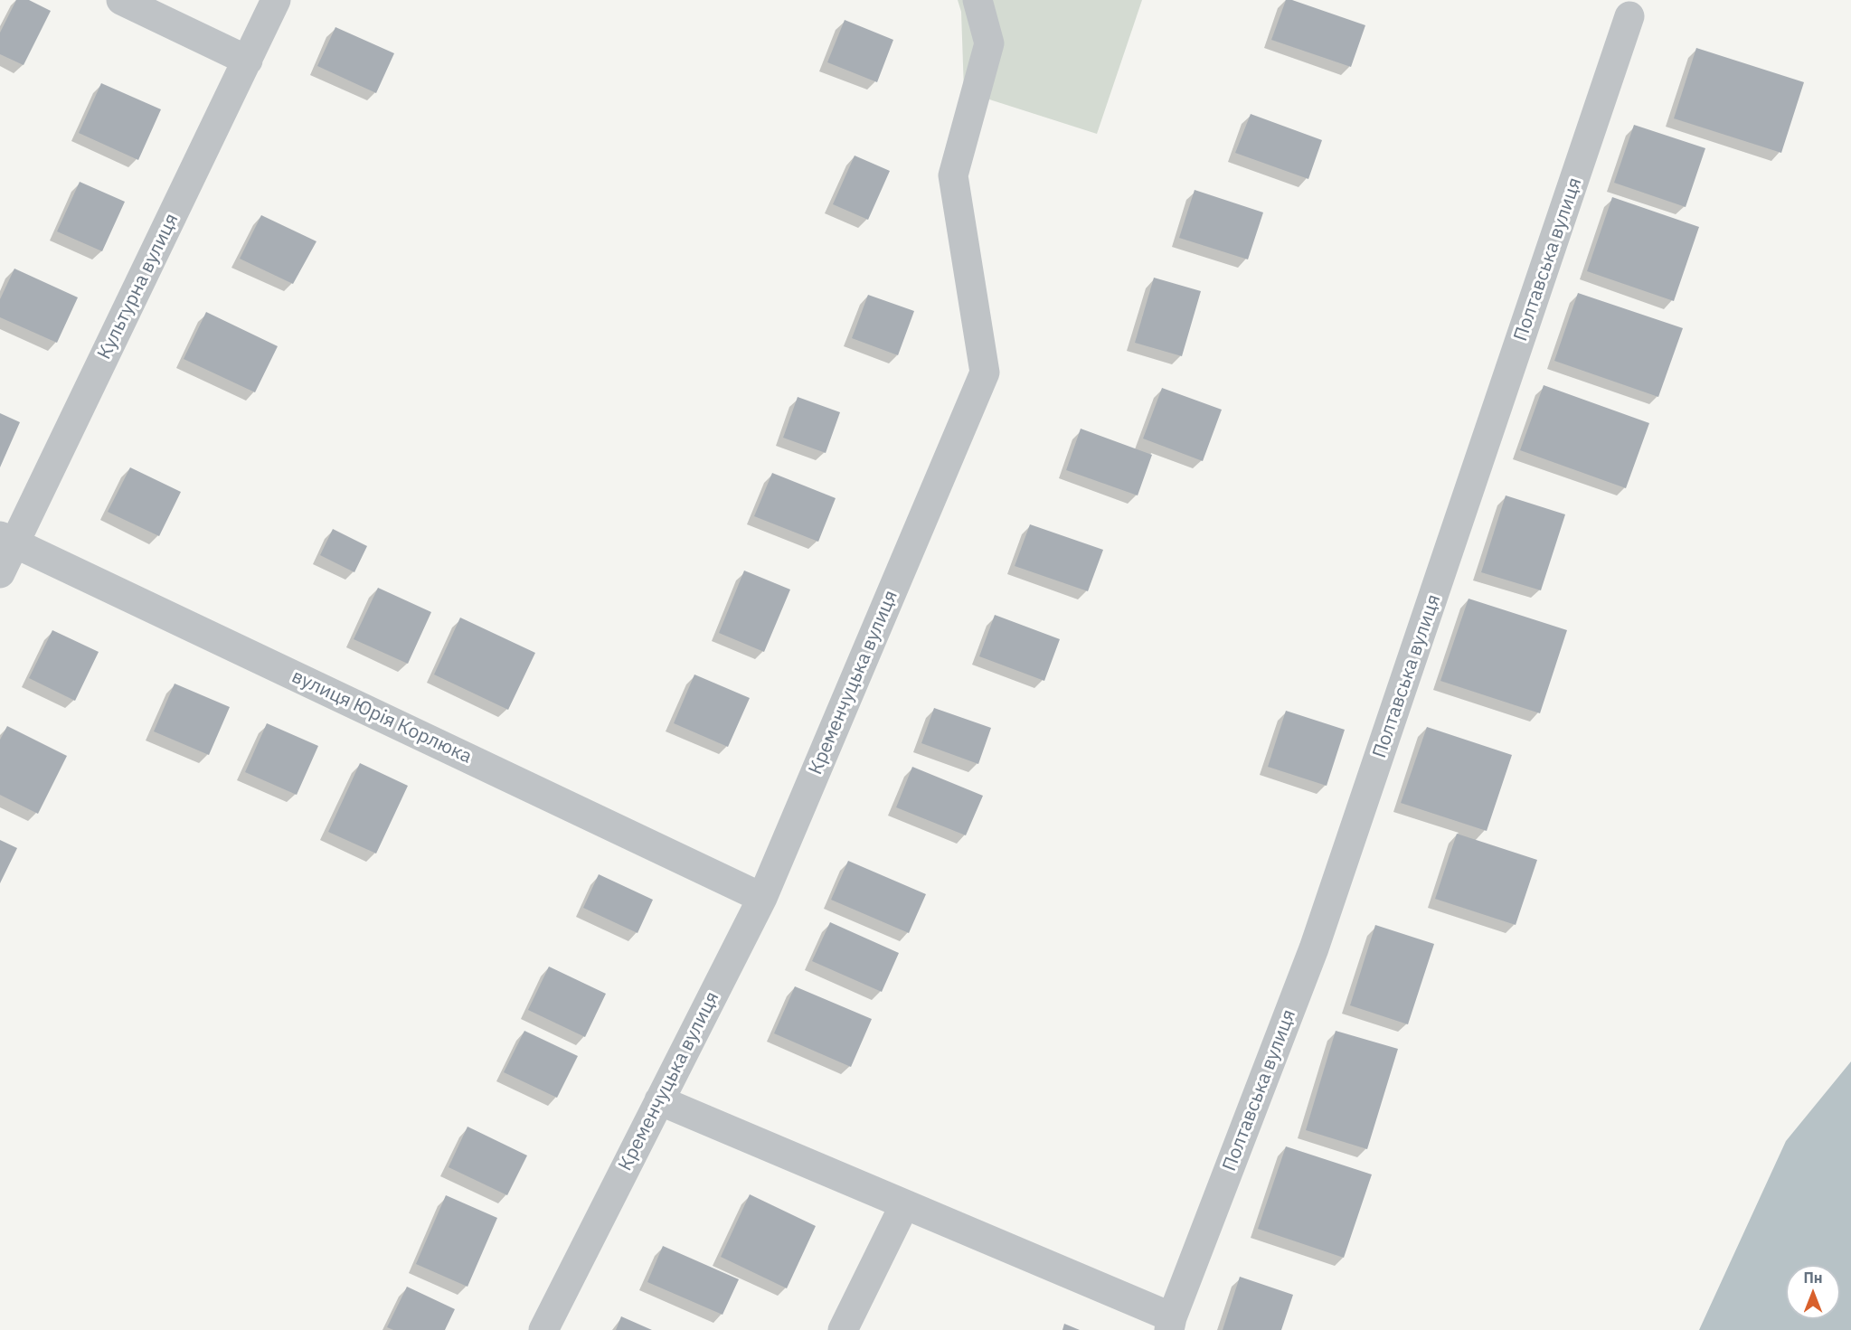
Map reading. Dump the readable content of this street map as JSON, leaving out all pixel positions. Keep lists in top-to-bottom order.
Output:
{
  "streets": {
    "street": [
      "Полтавська вулиця",
      "Культурна вулиця",
      "Кременчуцька вулиця",
      "вулиця Юрія Корлюка"
    ]
  },
  "crossings": [
    ["Культурна вулиця", "вулиця Юрія Корлюка"],
    ["Кременчуцька вулиця", "вулиця Юрія Корлюка"]
  ],
  "north": "top"
}
